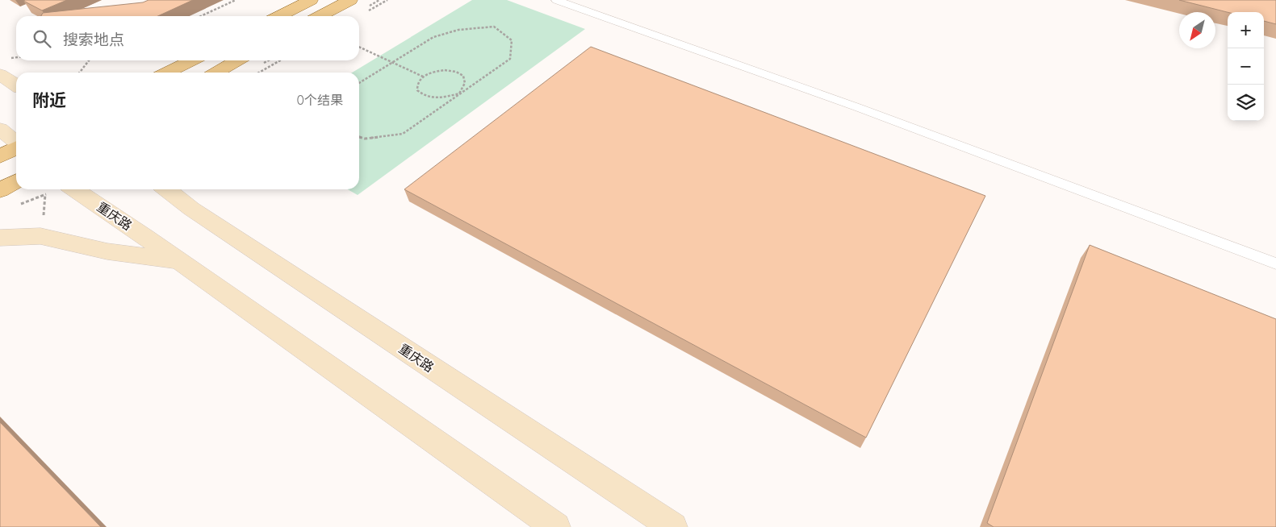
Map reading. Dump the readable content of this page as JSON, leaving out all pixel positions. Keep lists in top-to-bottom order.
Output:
{
  "streets": {
    "main road": ["重庆路"]
  },
  "north": "bottom left",
  "page": {
    "map_buttons": ["+", "−"],
    "search": "搜索地点",
    "heading": ["附近", "0个结果"]
  }
}
